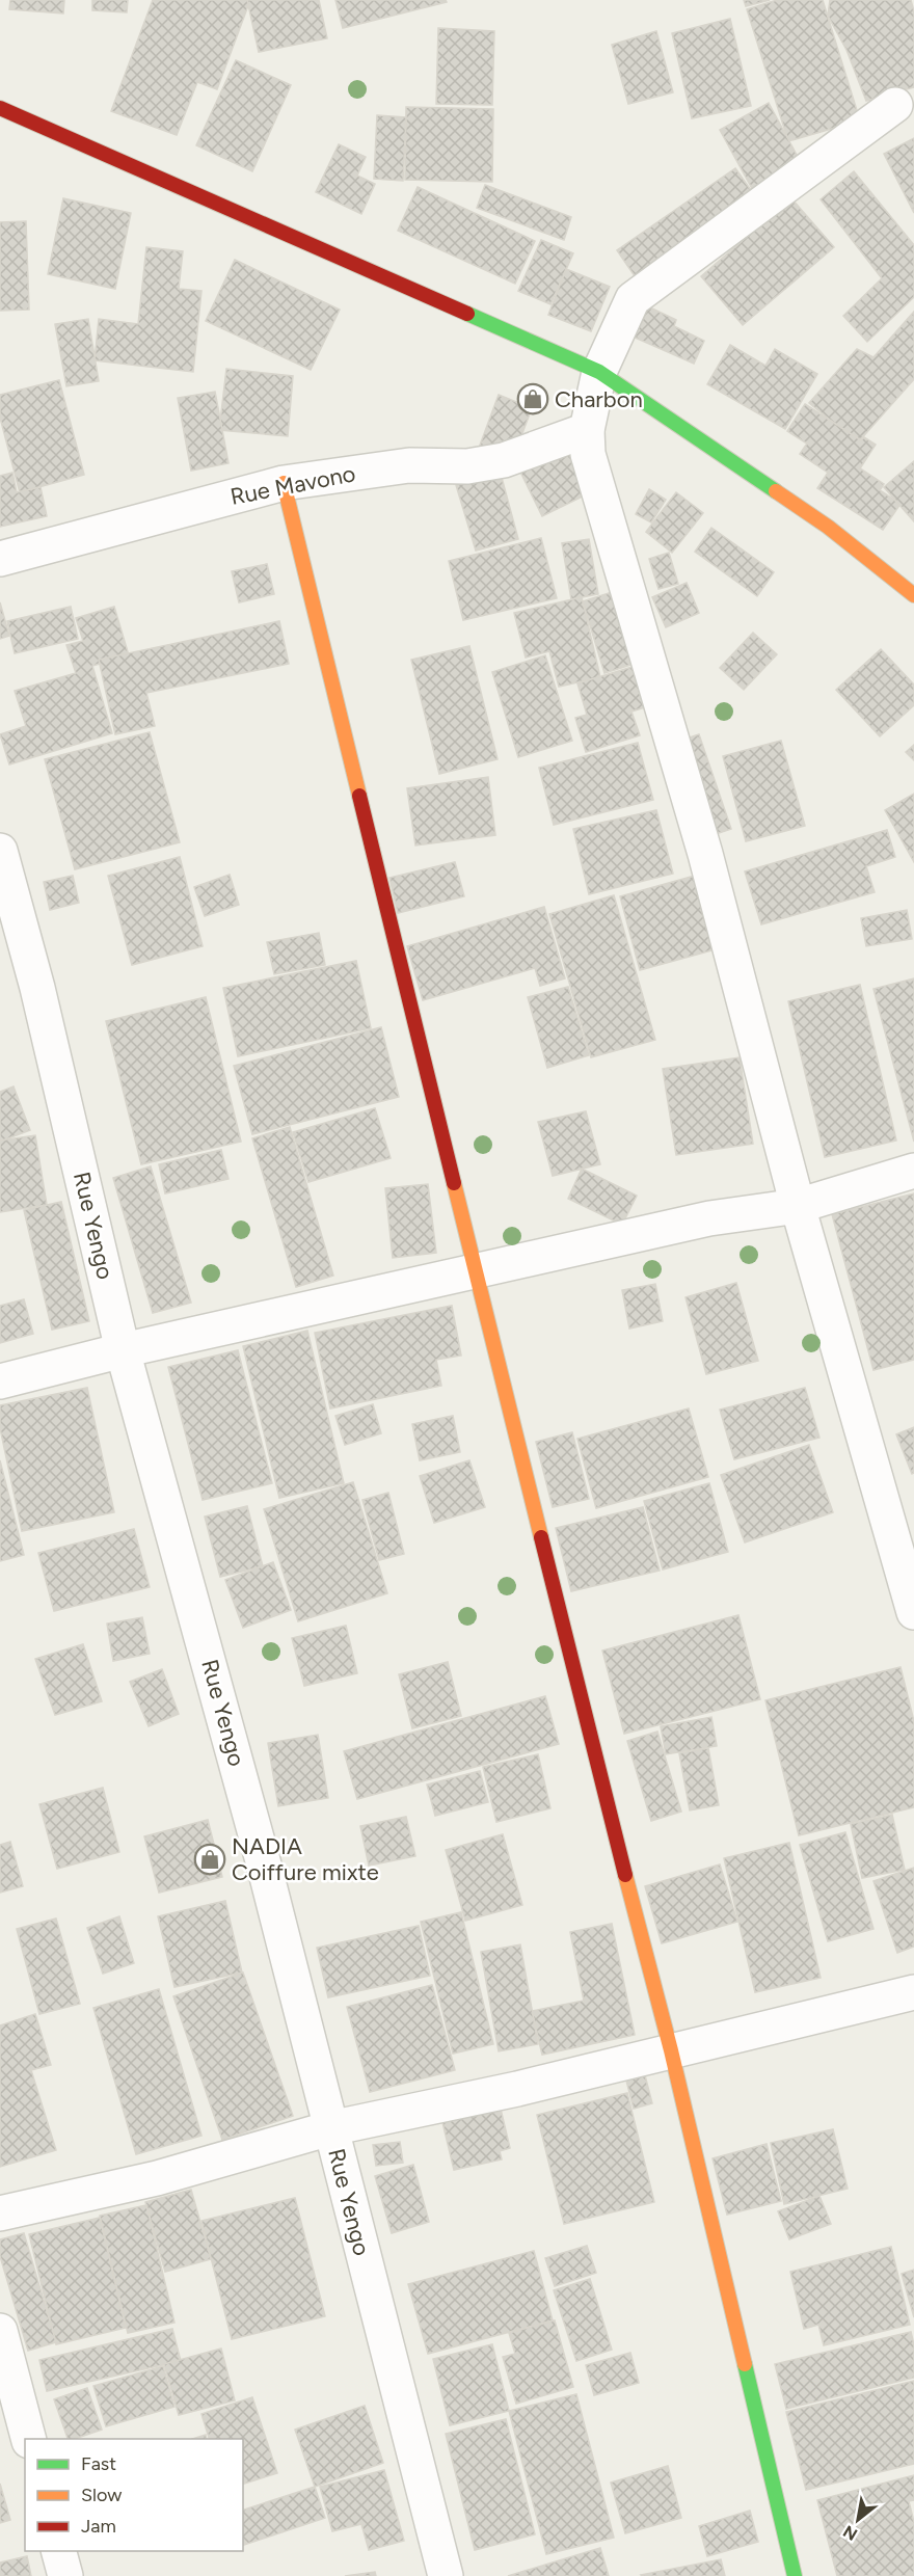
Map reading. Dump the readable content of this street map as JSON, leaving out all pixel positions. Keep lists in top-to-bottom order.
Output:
{
  "streets": {
    "street": ["Rue Mavono", "Rue Yengo"]
  },
  "places": {
    "shop": ["Charbon", "NADIA Coiffure mixte"]
  },
  "legend": ["Fast", "Slow", "Jam"],
  "north": "bottom left"
}
